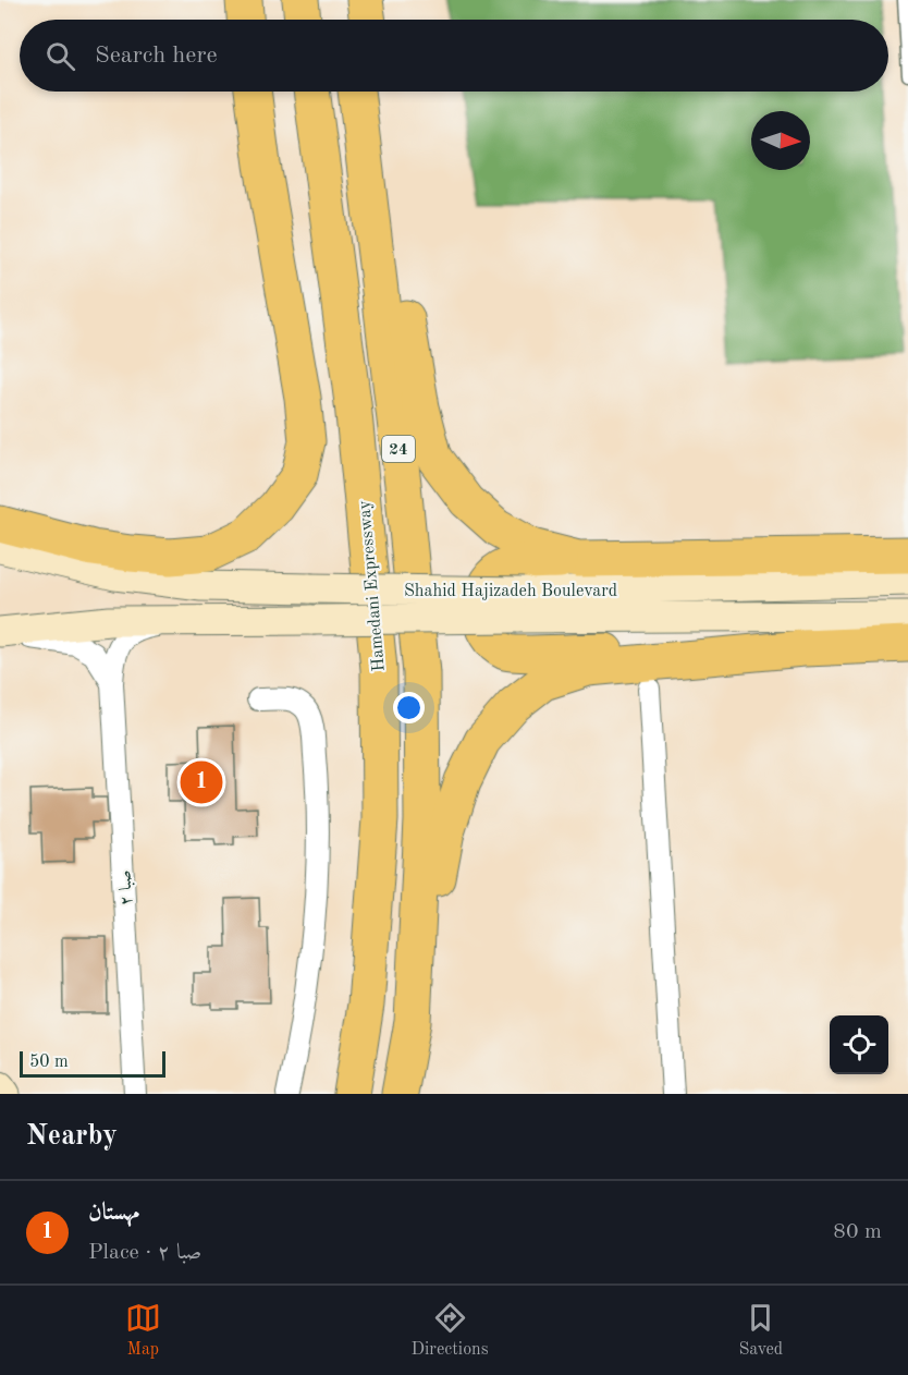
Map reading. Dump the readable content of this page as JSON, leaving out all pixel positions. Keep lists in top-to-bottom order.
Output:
{
  "streets": {
    "highway": ["24", "Hamedani Expressway"],
    "main road": ["Shahid Hajizadeh Boulevard"],
    "street": ["صبا ۲"]
  },
  "crossings": [
    ["Shahid Hajizadeh Boulevard", "صبا ۲"]
  ],
  "scale_bar": "50 m",
  "north": "right",
  "page": {
    "search": "Search here",
    "pins": "1",
    "scale": "50 m",
    "heading": "Nearby",
    "list": [
      {
        "mark": "1",
        "name": "مهستان",
        "note": "Place · صبا ۲",
        "value": "80 m"
      }
    ],
    "nav": ["Map", "Directions", "Saved"]
  }
}
